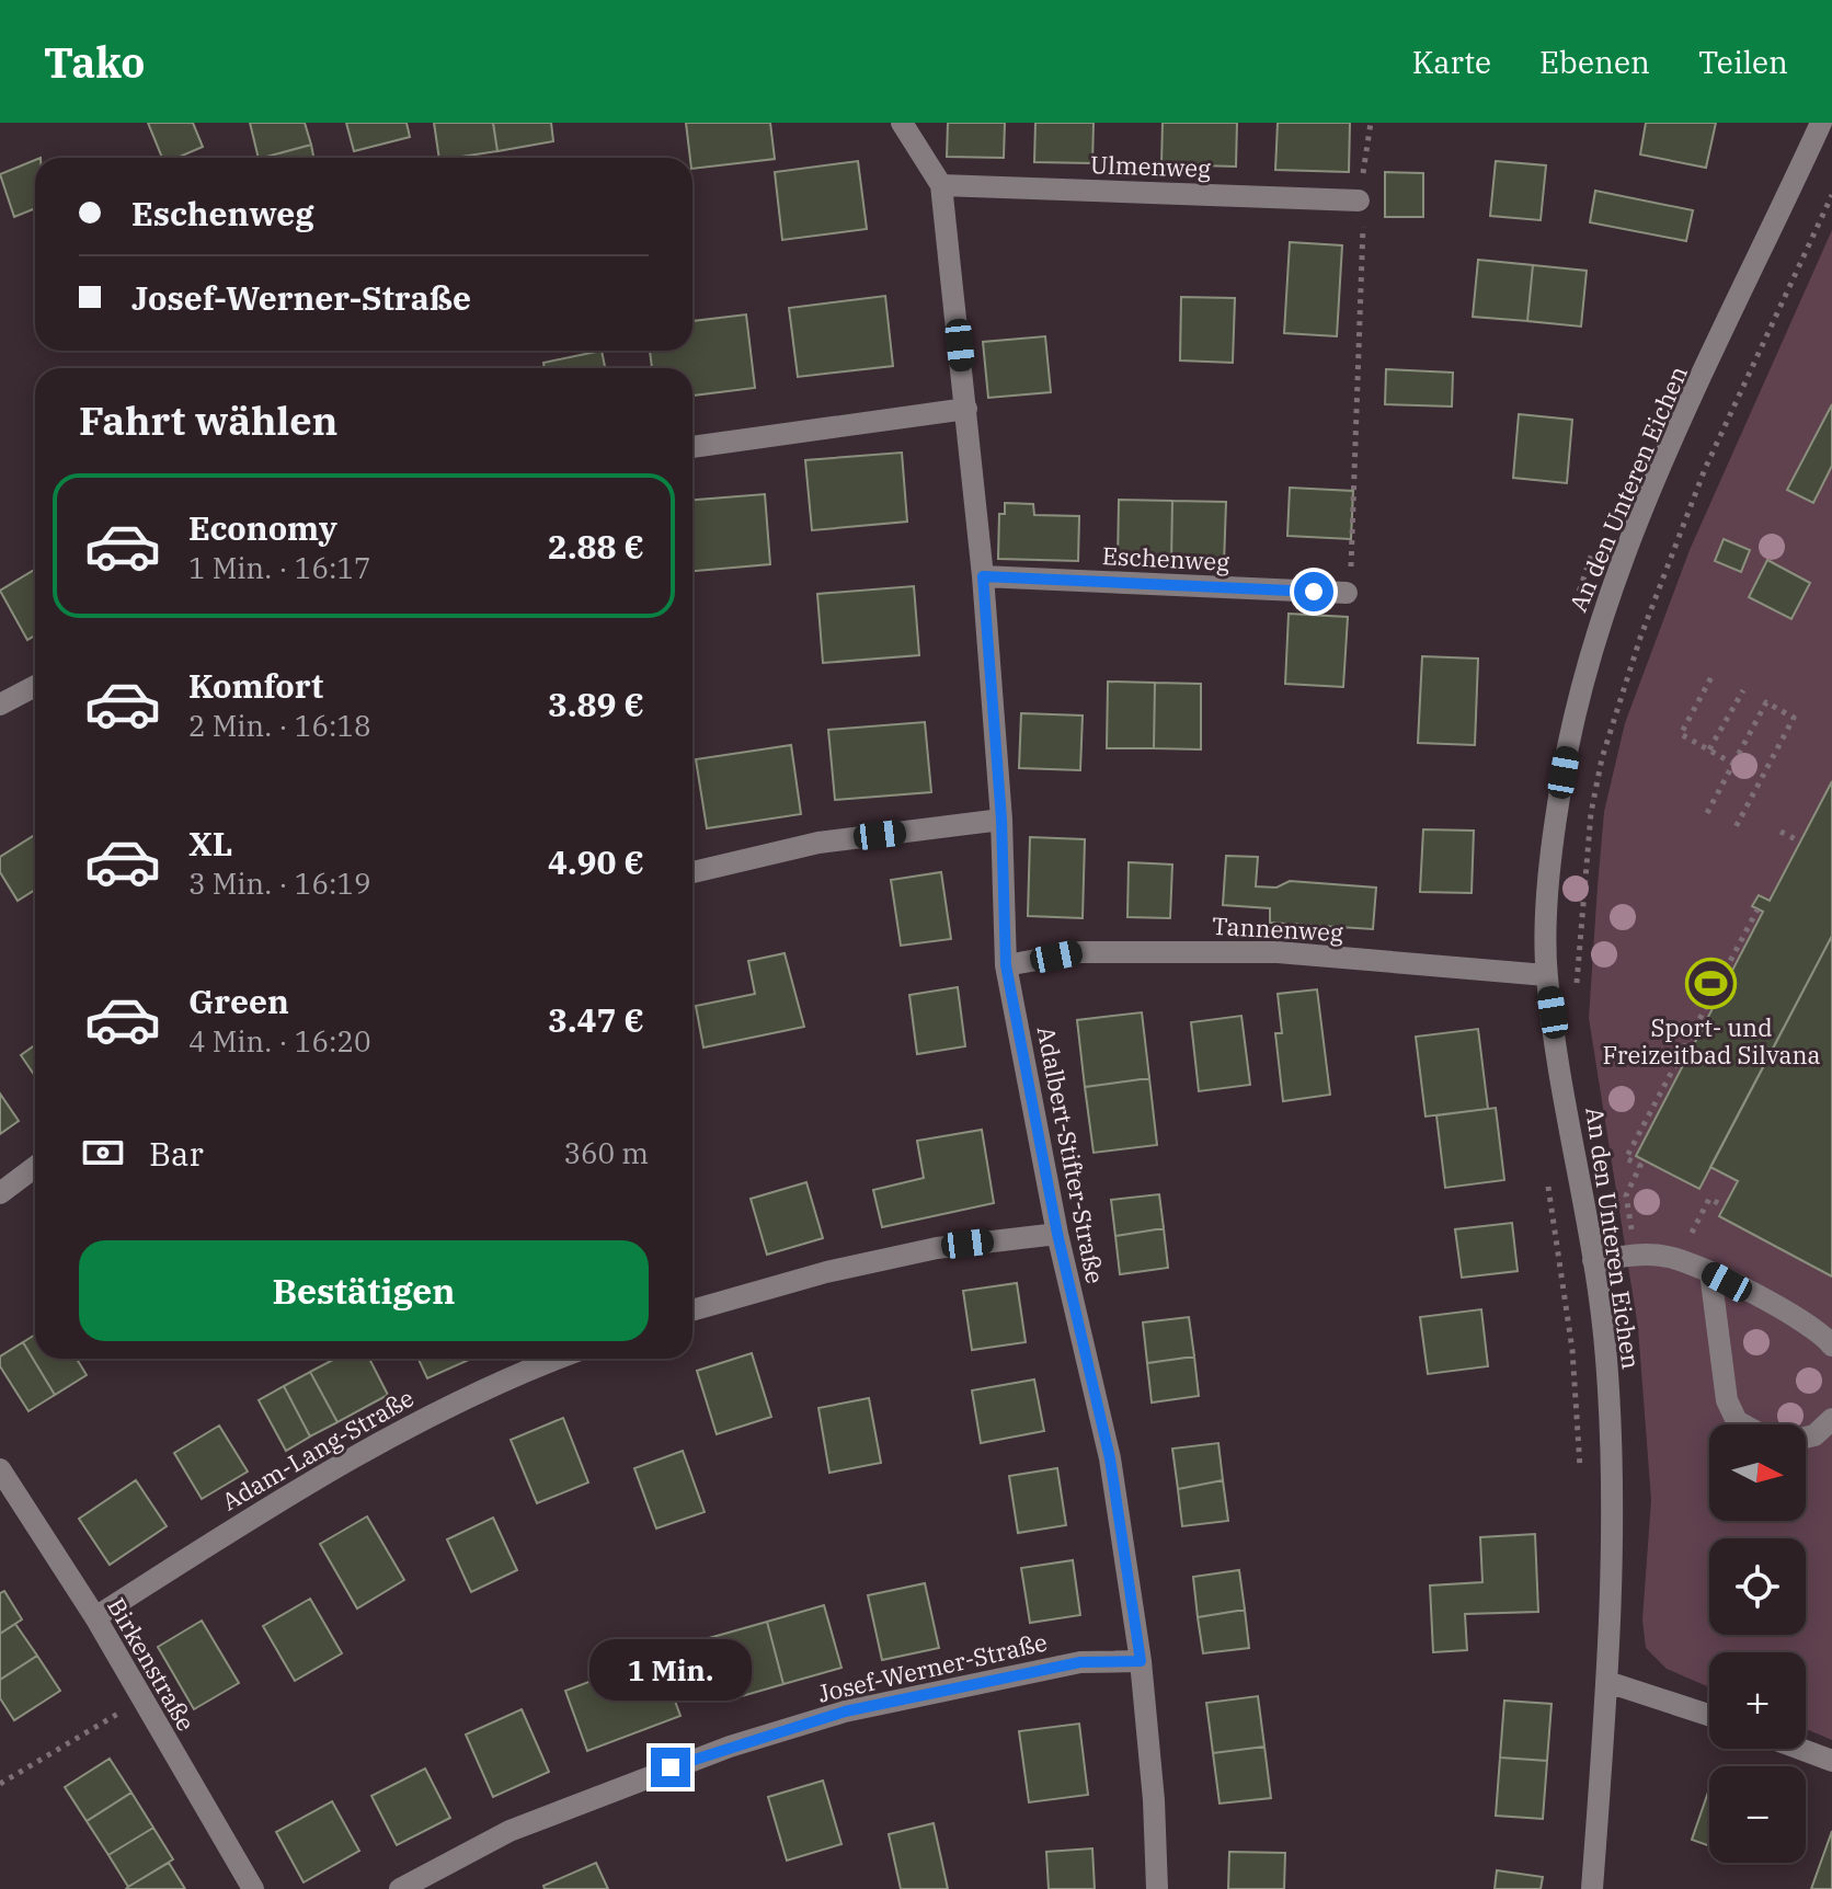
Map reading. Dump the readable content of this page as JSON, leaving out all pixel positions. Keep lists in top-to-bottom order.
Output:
{
  "streets": {
    "street": [
      "Ulmenweg",
      "An den Unteren Eichen",
      "Eschenweg",
      "Tannenweg",
      "Adalbert-Stifter-Straße",
      "Adam-Lang-Straße",
      "Birkenstraße",
      "Josef-Werner-Straße"
    ]
  },
  "crossings": [
    ["Ulmenweg", "Adalbert-Stifter-Straße"],
    ["An den Unteren Eichen", "Tannenweg"],
    ["Eschenweg", "Adalbert-Stifter-Straße"],
    ["Tannenweg", "Adalbert-Stifter-Straße"],
    ["Adalbert-Stifter-Straße", "Josef-Werner-Straße"],
    ["Adam-Lang-Straße", "Birkenstraße"]
  ],
  "places": {
    "sports": ["Sport- und Freizeitbad Silvana"]
  },
  "north": "right",
  "page": {
    "header": "Tako",
    "nav": ["Karte", "Ebenen", "Teilen"],
    "banner": ["Eschenweg", "Josef-Werner-Straße"],
    "heading": "Fahrt wählen",
    "list": [
      {
        "name": "Economy",
        "note": "1 Min. · 16:17",
        "value": "2.88 €"
      },
      {
        "name": "Komfort",
        "note": "2 Min. · 16:18",
        "value": "3.89 €"
      },
      {
        "name": "XL",
        "note": "3 Min. · 16:19",
        "value": "4.90 €"
      },
      {
        "name": "Green",
        "note": "4 Min. · 16:20",
        "value": "3.47 €"
      }
    ],
    "pay": ["Bar", "360 m"],
    "buttons": "Bestätigen",
    "map_buttons": ["+", "−"],
    "bubble": "1 Min."
  }
}
